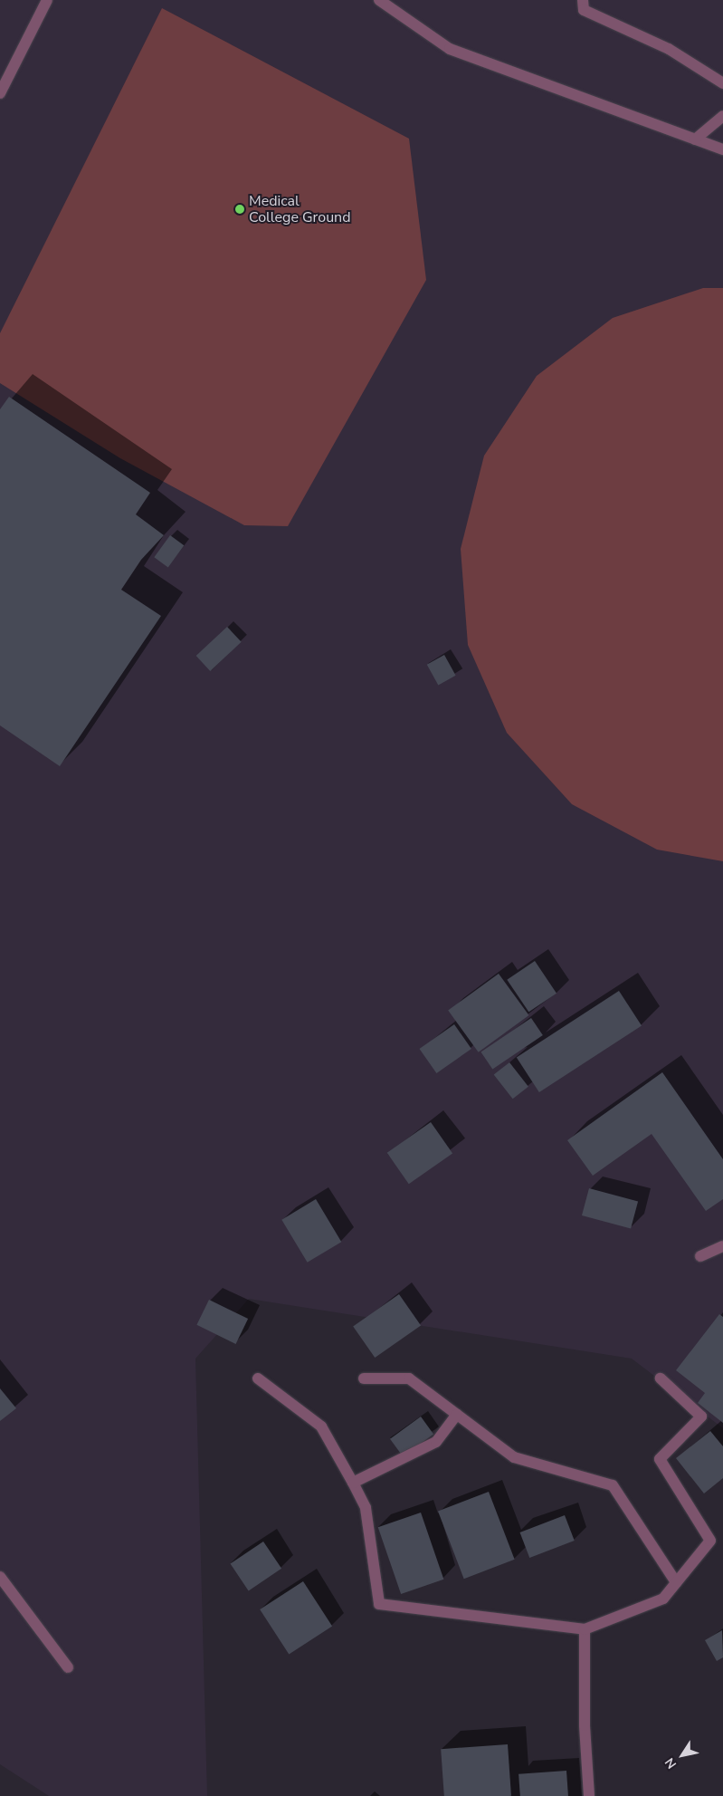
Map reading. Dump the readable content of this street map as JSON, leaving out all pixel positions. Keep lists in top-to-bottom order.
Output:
{
  "places": ["Medical College Ground"],
  "north": "bottom left"
}
